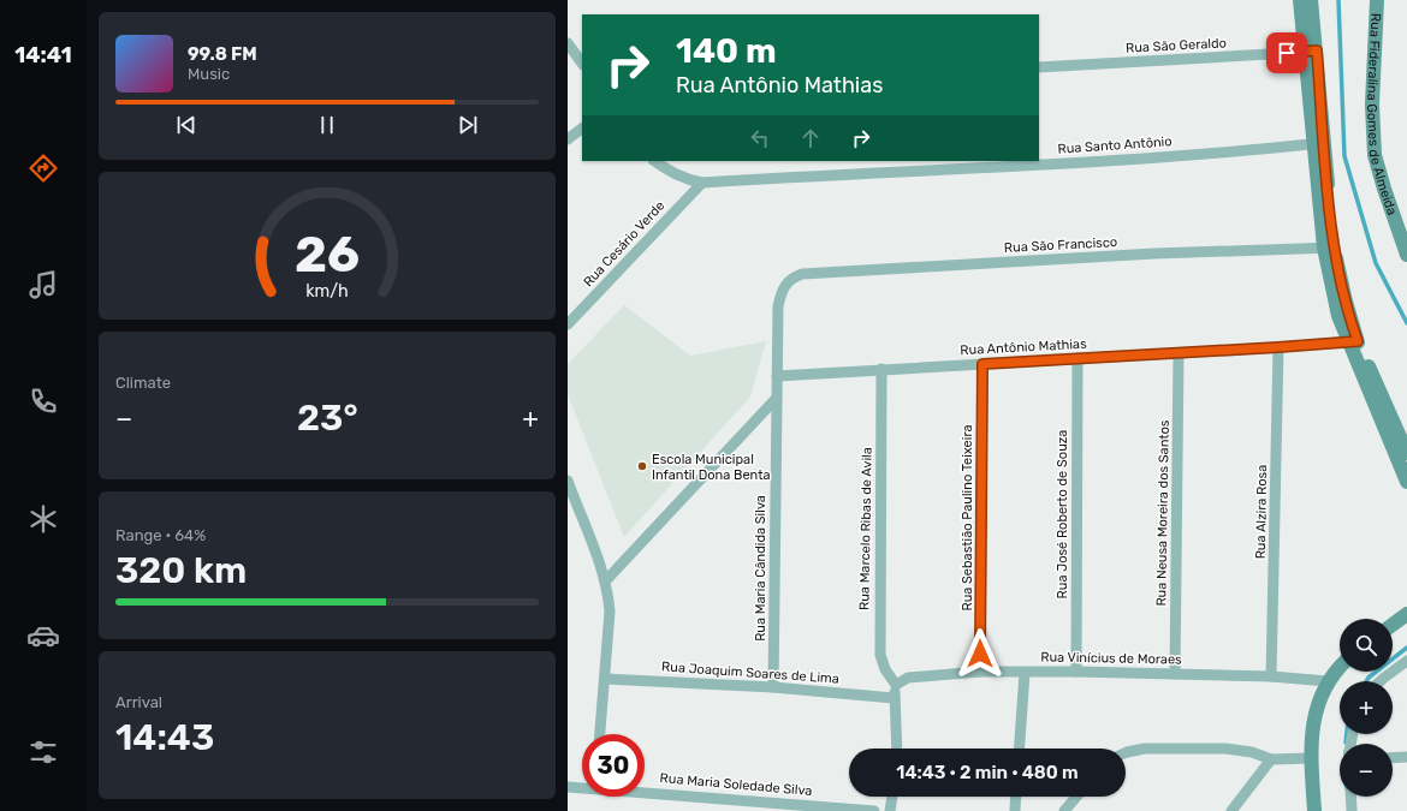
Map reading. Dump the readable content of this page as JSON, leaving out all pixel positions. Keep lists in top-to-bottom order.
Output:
{
  "streets": {
    "street": [
      "Rua São Geraldo",
      "Rua Fideralina Gomes de Almeida",
      "Rua Santo Antônio",
      "Rua Cesário Verde",
      "Rua São Francisco",
      "Rua Antônio Mathias",
      "Rua Alzira Rosa",
      "Rua Neusa Moreira dos Santos",
      "Rua José Roberto de Souza",
      "Rua Sebastião Paulino Teixeira",
      "Rua Marcelo Ribas de Avila",
      "Rua Maria Cândida Silva",
      "Rua Vinícius de Moraes",
      "Rua Joaquim Soares de Lima",
      "Rua Maria Soledade Silva"
    ]
  },
  "crossings": [
    ["Rua Santo Antônio", "Rua Cesário Verde"],
    ["Rua São Francisco", "Rua Maria Cândida Silva"],
    ["Rua Antônio Mathias", "Rua Alzira Rosa"],
    ["Rua Antônio Mathias", "Rua Neusa Moreira dos Santos"],
    ["Rua Antônio Mathias", "Rua José Roberto de Souza"],
    ["Rua Antônio Mathias", "Rua Sebastião Paulino Teixeira"],
    ["Rua Antônio Mathias", "Rua Marcelo Ribas de Avila"],
    ["Rua Antônio Mathias", "Rua Maria Cândida Silva"],
    ["Rua Alzira Rosa", "Rua Vinícius de Moraes"],
    ["Rua Neusa Moreira dos Santos", "Rua Vinícius de Moraes"],
    ["Rua José Roberto de Souza", "Rua Vinícius de Moraes"],
    ["Rua Sebastião Paulino Teixeira", "Rua Vinícius de Moraes"],
    ["Rua Marcelo Ribas de Avila", "Rua Vinícius de Moraes"],
    ["Rua Maria Cândida Silva", "Rua Joaquim Soares de Lima"]
  ],
  "places": ["Escola Municipal Infantil Dona Benta"],
  "page": {
    "tabs": "14:41",
    "turn": ["140 m", "Rua Antônio Mathias"],
    "song": ["99.8 FM", "Music"],
    "tile": [
      "Climate",
      ["Range · 64%", "320 km"],
      ["Arrival", "14:43"]
    ],
    "heat": ["−", "23°", "+"],
    "map_buttons": ["+", "−"],
    "limit": "30",
    "trip": "14:43 · 2 min · 480 m",
    "gauge": ["26", "km/h"]
  }
}
